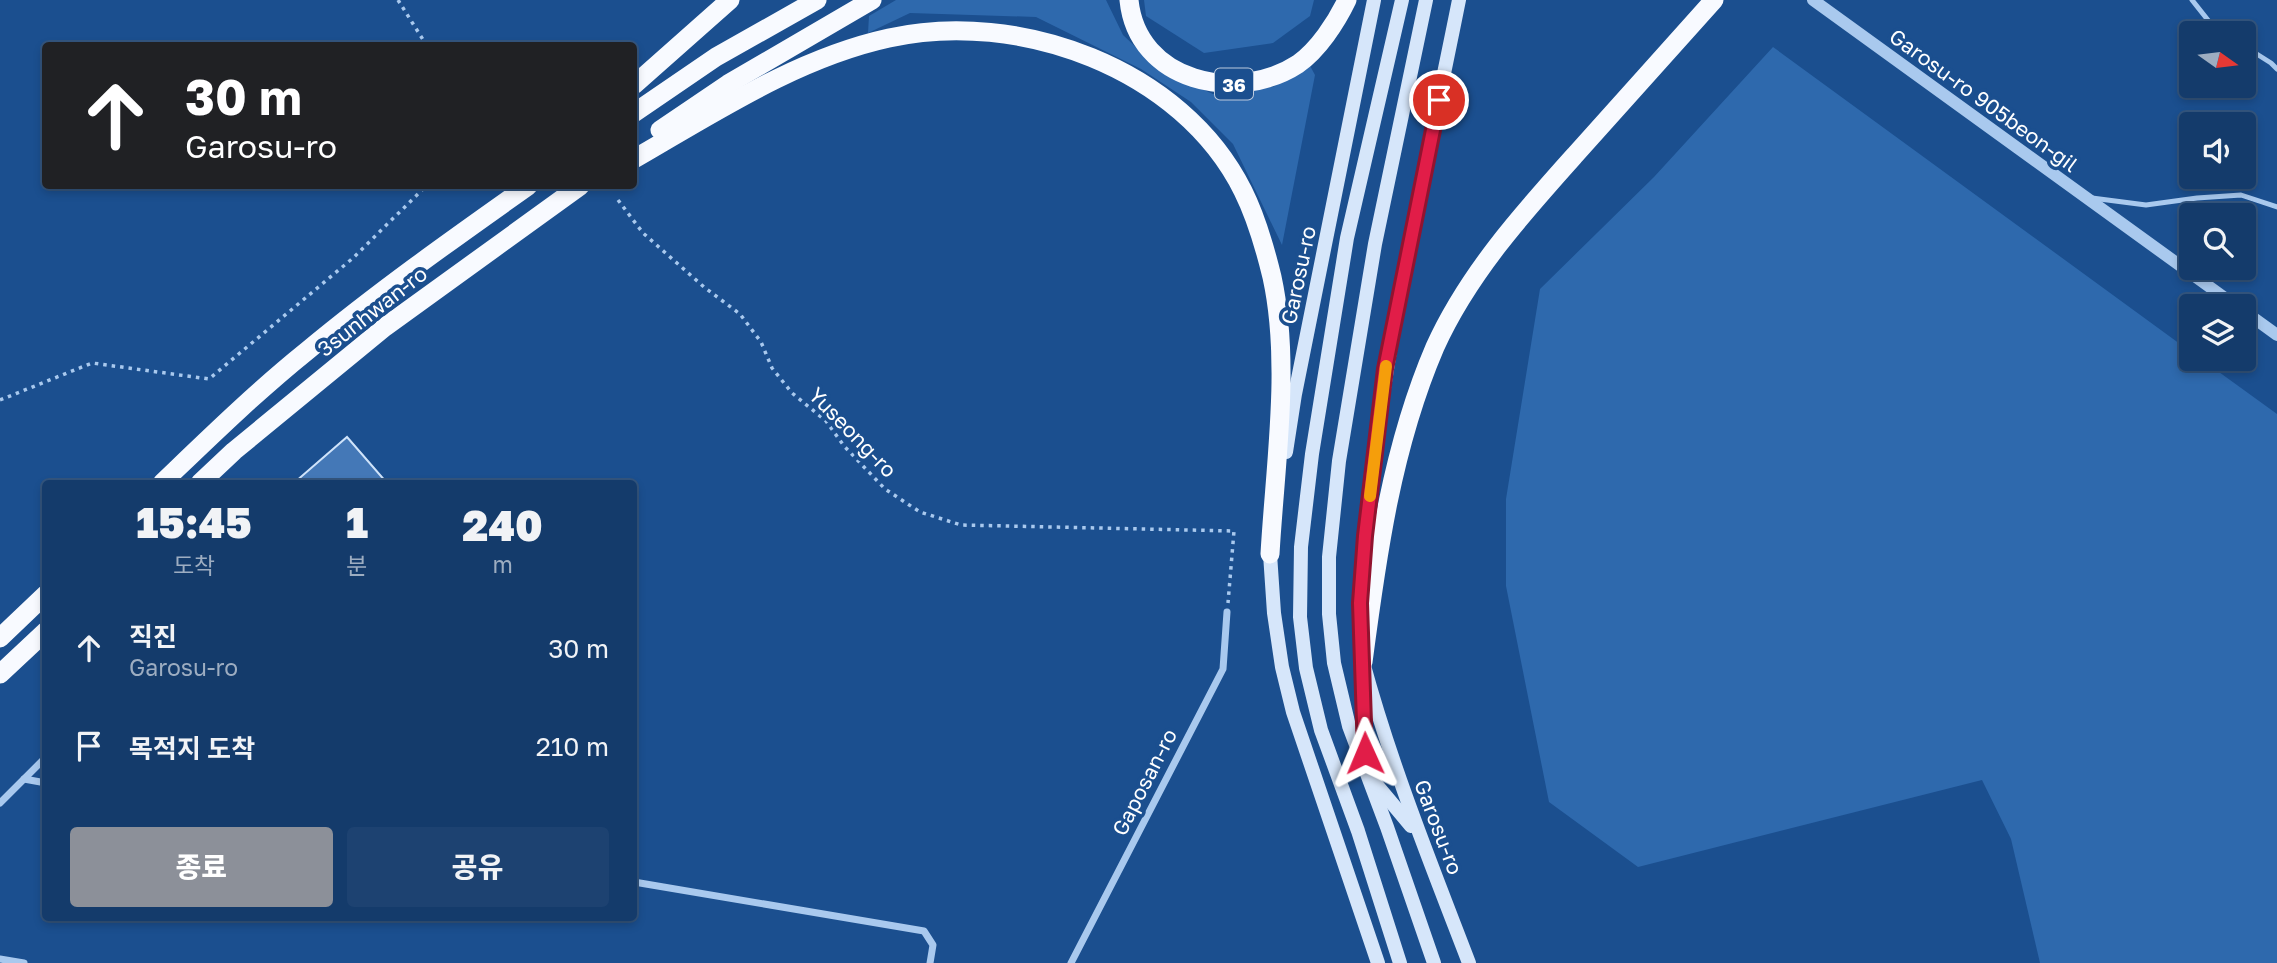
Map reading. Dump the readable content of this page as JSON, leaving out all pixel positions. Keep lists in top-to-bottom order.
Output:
{
  "streets": {
    "highway": ["36", "3sunhwan-ro"],
    "main road": ["Garosu-ro"],
    "street": ["Garosu-ro 905beon-gil", "Gaposan-ro"],
    "path": ["Yuseong-ro"]
  },
  "crossings": [
    ["Yuseong-ro", "Gaposan-ro"]
  ],
  "north": "right",
  "page": {
    "turn": ["30 m", "Garosu-ro"],
    "eta": [
      "15:45",
      "도착",
      "1",
      "분",
      "240",
      "m"
    ],
    "list": [
      {
        "name": "직진",
        "note": "Garosu-ro",
        "value": "30 m"
      },
      {
        "name": "목적지 도착",
        "value": "210 m"
      }
    ],
    "buttons": ["종료", "공유"]
  }
}
